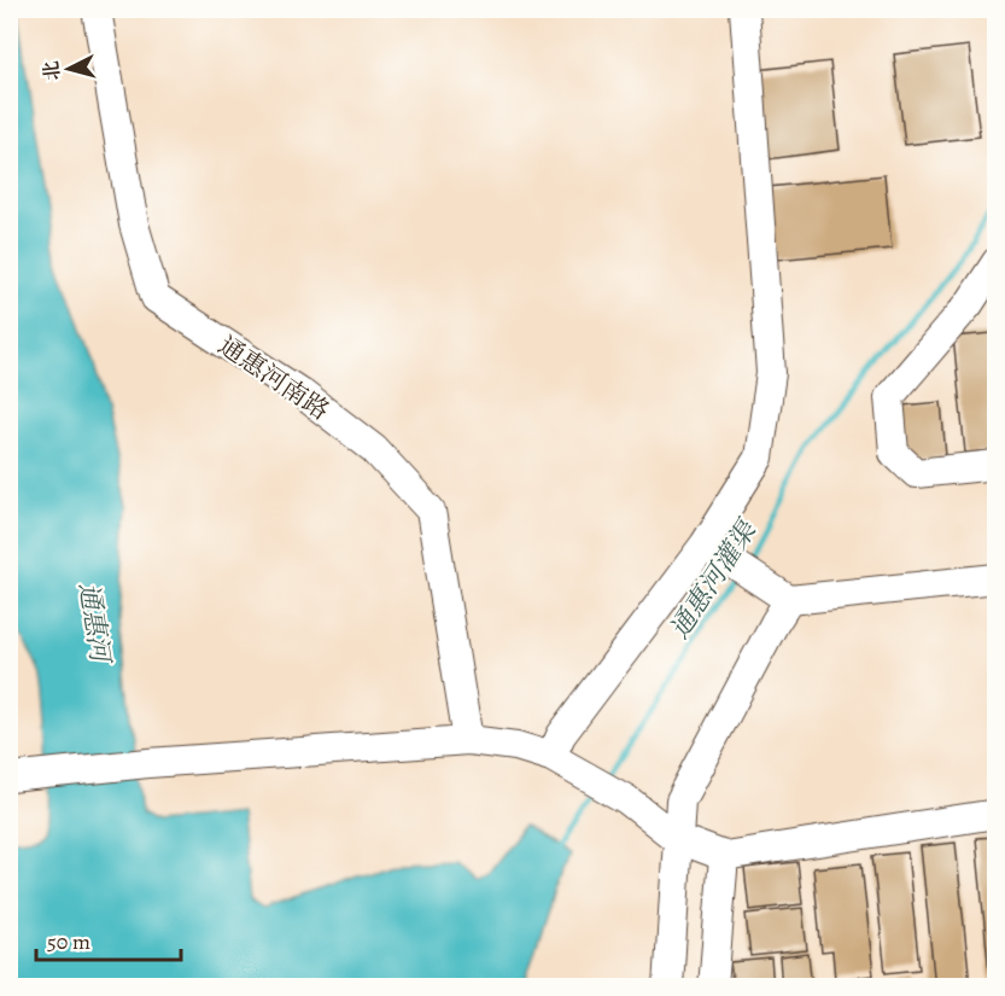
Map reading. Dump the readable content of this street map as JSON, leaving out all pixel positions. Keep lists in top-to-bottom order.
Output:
{
  "streets": {
    "street": ["通惠河南路"]
  },
  "water": ["通惠河灌渠", "通惠河"],
  "scale_bar": "50 m",
  "north": "left"
}
